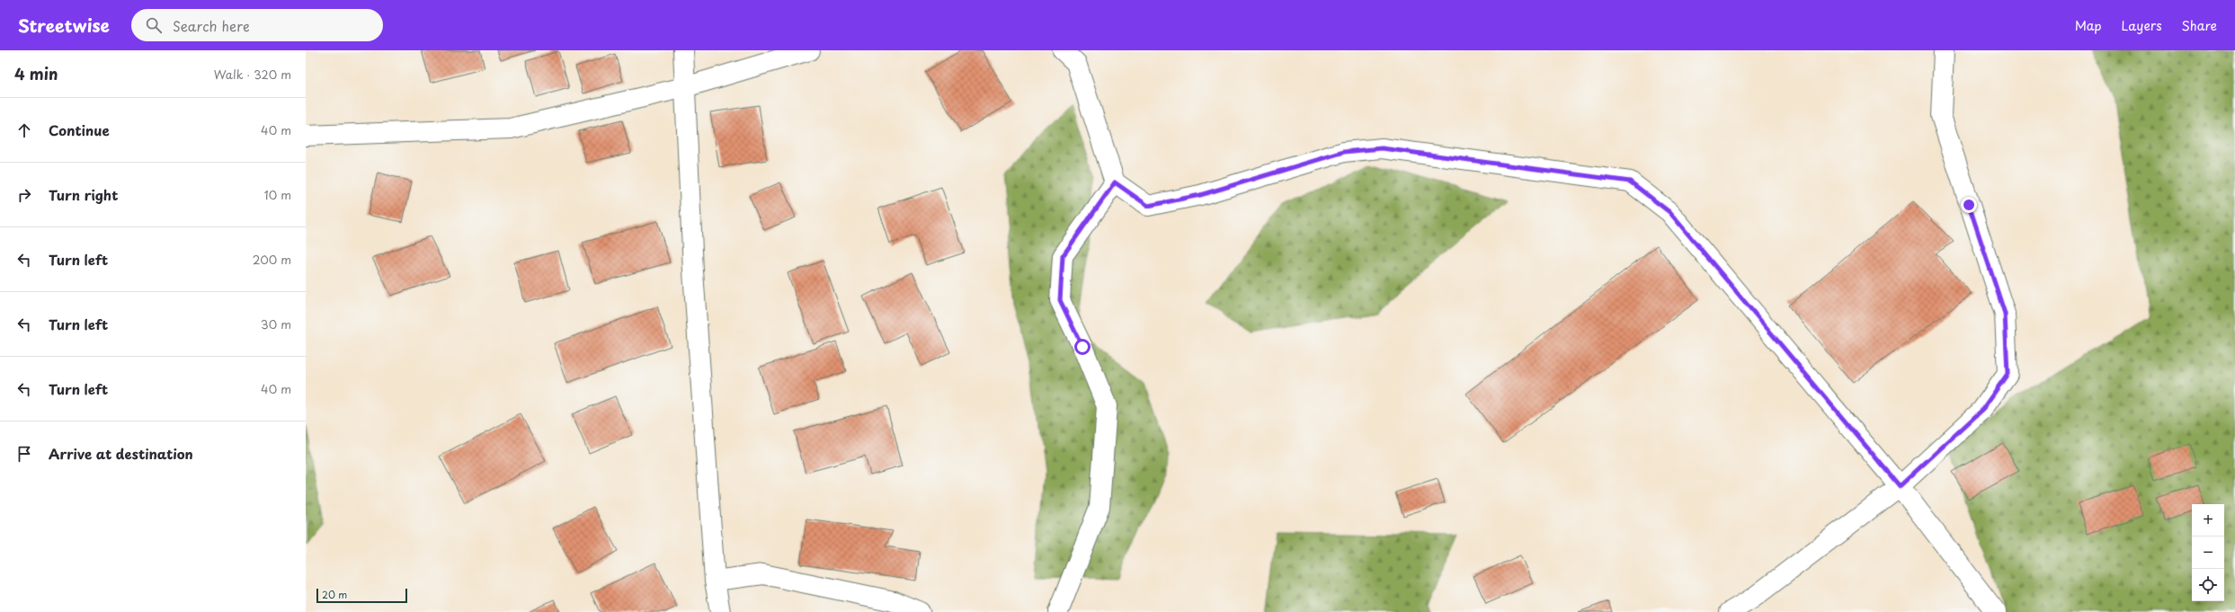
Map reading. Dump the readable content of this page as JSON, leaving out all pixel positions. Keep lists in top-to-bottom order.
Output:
{
  "scale_bar": "20 m",
  "page": {
    "header": "Streetwise",
    "search": "Search here",
    "nav": ["Map", "Layers", "Share"],
    "heading": ["4 min", "Walk · 320 m"],
    "list": [
      ["Continue", "40 m"],
      ["Turn right", "10 m"],
      ["Turn left", "200 m"],
      ["Turn left", "30 m"],
      ["Turn left", "40 m"],
      "Arrive at destination"
    ],
    "map_buttons": ["+", "−"],
    "scale": "20 m"
  }
}
